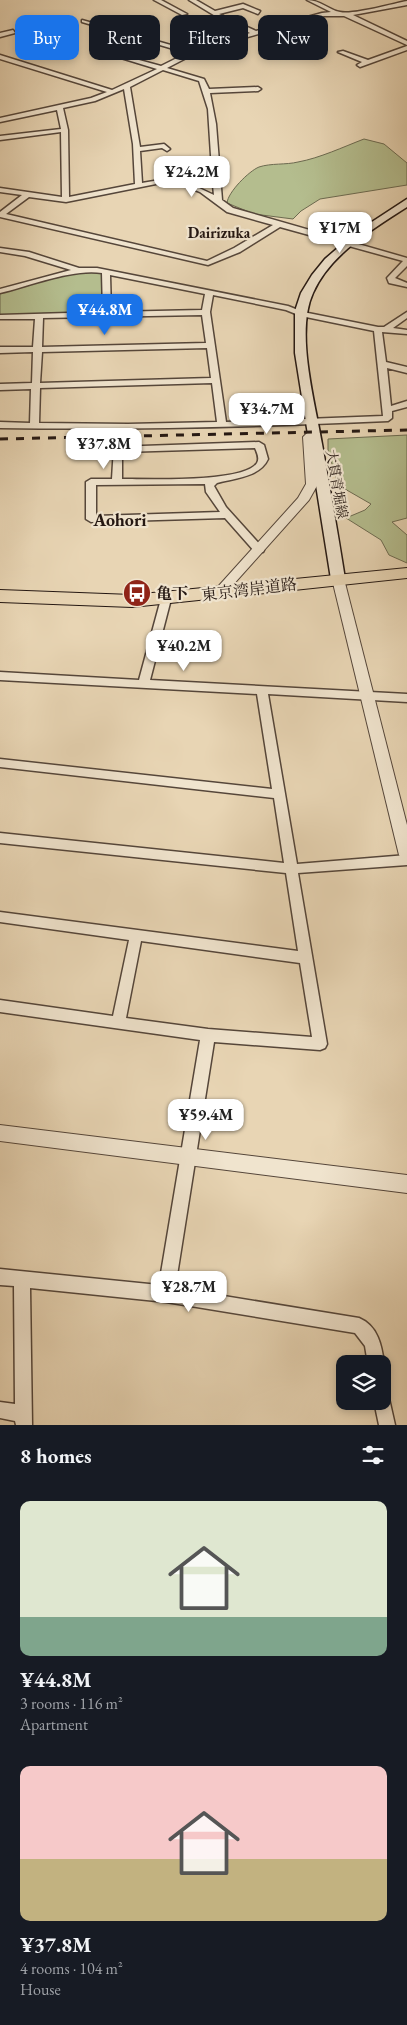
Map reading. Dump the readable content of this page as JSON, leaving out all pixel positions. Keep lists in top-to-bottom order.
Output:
{
  "streets": {
    "highway": ["東京湾岸道路"],
    "main road": ["大貫青堀線"]
  },
  "crossings": [
    ["大貫青堀線", "東京湾岸道路"]
  ],
  "districts": ["Dairizuka", "Aohori"],
  "places": {
    "bus stop": ["亀下"]
  },
  "page": {
    "chip": [
      "Buy",
      "Rent",
      "Filters",
      "New"
    ],
    "price": [
      "¥24.2M",
      "¥17M",
      "¥44.8M",
      "¥34.7M",
      "¥37.8M",
      "¥40.2M",
      "¥59.4M",
      "¥28.7M"
    ],
    "heading": "8 homes",
    "list": [
      {
        "name": "¥44.8M",
        "note": "3 rooms · 116 m² · Apartment"
      },
      {
        "name": "¥37.8M",
        "note": "4 rooms · 104 m² · House"
      }
    ]
  }
}
